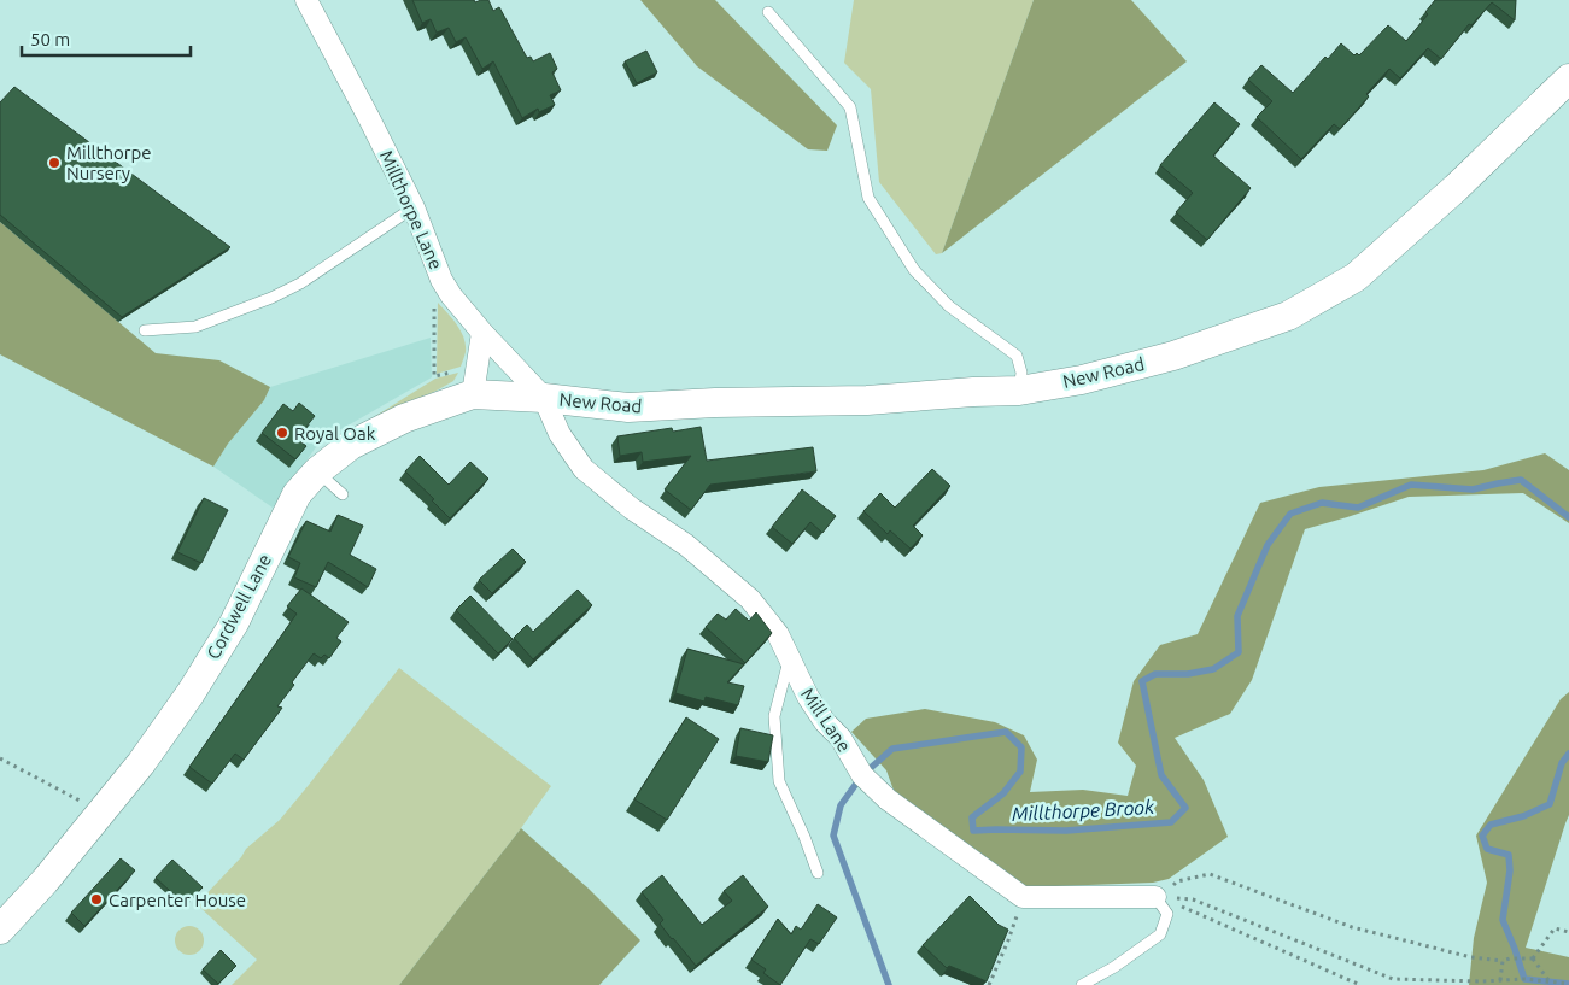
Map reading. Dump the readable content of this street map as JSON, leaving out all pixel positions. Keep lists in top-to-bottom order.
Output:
{
  "streets": {
    "main road": ["New Road", "Cordwell Lane"],
    "street": ["Millthorpe Lane", "Mill Lane"]
  },
  "crossings": [
    ["Millthorpe Lane", "New Road"],
    ["Millthorpe Lane", "Cordwell Lane"],
    ["Millthorpe Lane", "Mill Lane"],
    ["New Road", "Cordwell Lane"],
    ["New Road", "Mill Lane"],
    ["Cordwell Lane", "Mill Lane"]
  ],
  "water": ["Millthorpe Brook"],
  "places": ["Millthorpe Nursery", "Royal Oak", "Carpenter House"],
  "scale_bar": "50 m"
}
